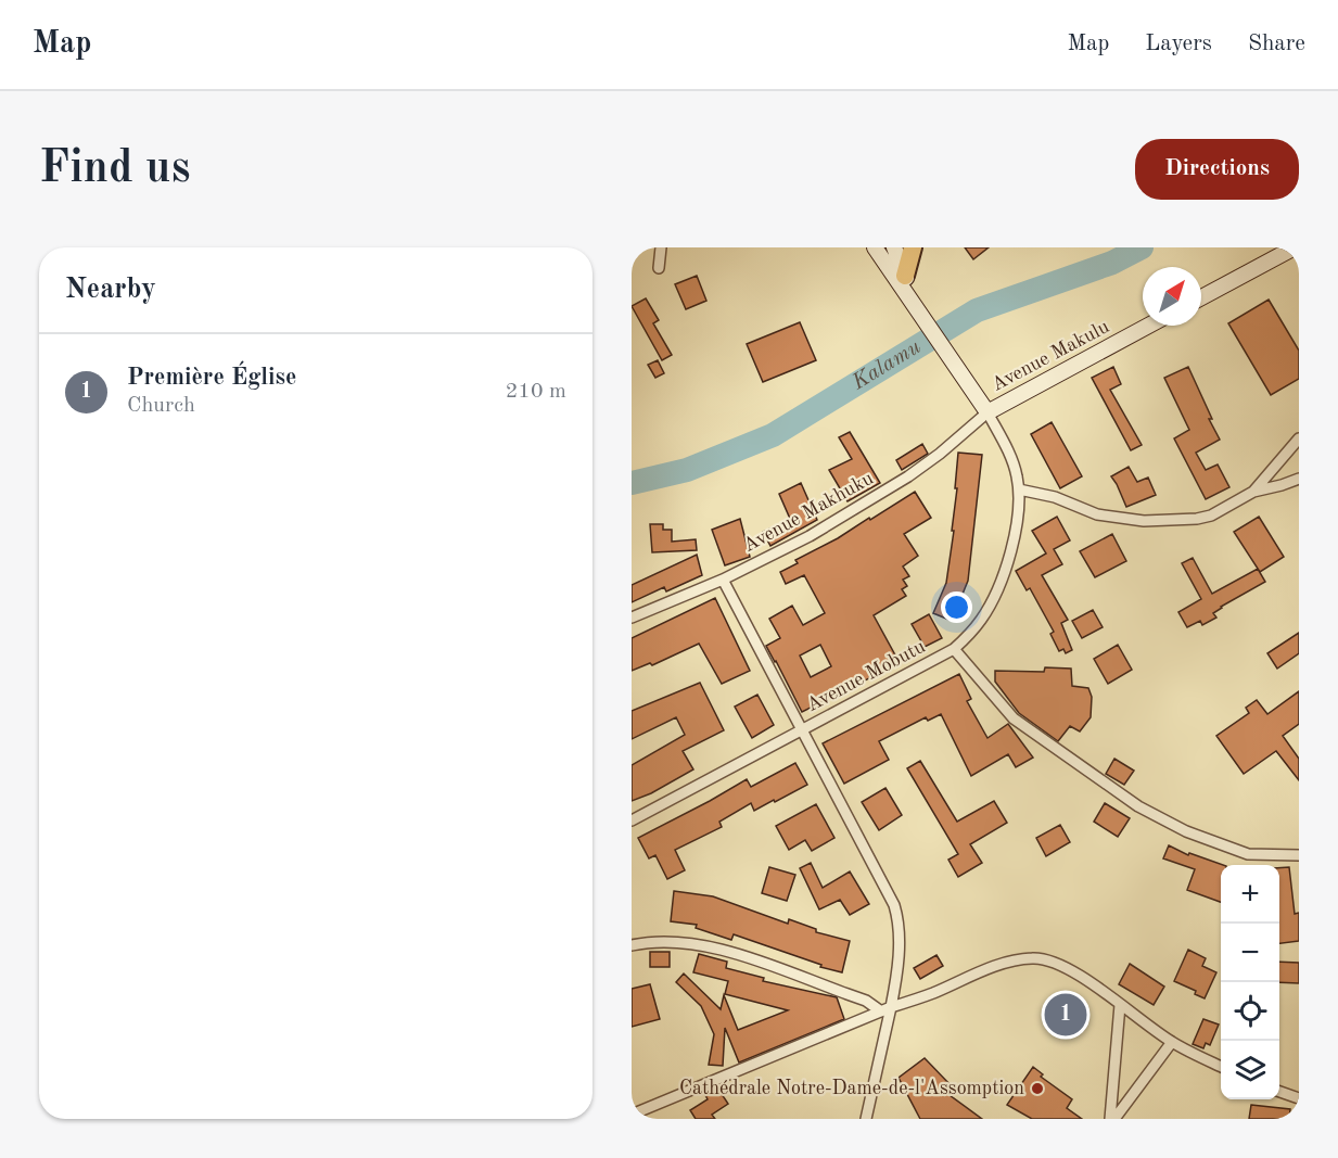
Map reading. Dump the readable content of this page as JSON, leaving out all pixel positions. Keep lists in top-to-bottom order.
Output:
{
  "streets": {
    "main road": ["Avenue Makulu"],
    "street": ["Avenue Makhuku", "Avenue Mobutu"]
  },
  "crossings": [
    ["Avenue Makulu", "Avenue Makhuku"],
    ["Avenue Makulu", "Avenue Mobutu"],
    ["Avenue Makhuku", "Avenue Mobutu"]
  ],
  "water": ["Kalamu"],
  "places": ["Cathédrale Notre-Dame-de-l'Assomption"],
  "north": "top right",
  "page": {
    "header": "Map",
    "nav": ["Map", "Layers", "Share"],
    "buttons": "Directions",
    "title": "Find us",
    "heading": "Nearby",
    "list": [
      {
        "mark": "1",
        "name": "Première Église",
        "note": "Church",
        "value": "210 m"
      }
    ],
    "map_buttons": ["+", "−"],
    "pins": "1"
  }
}
